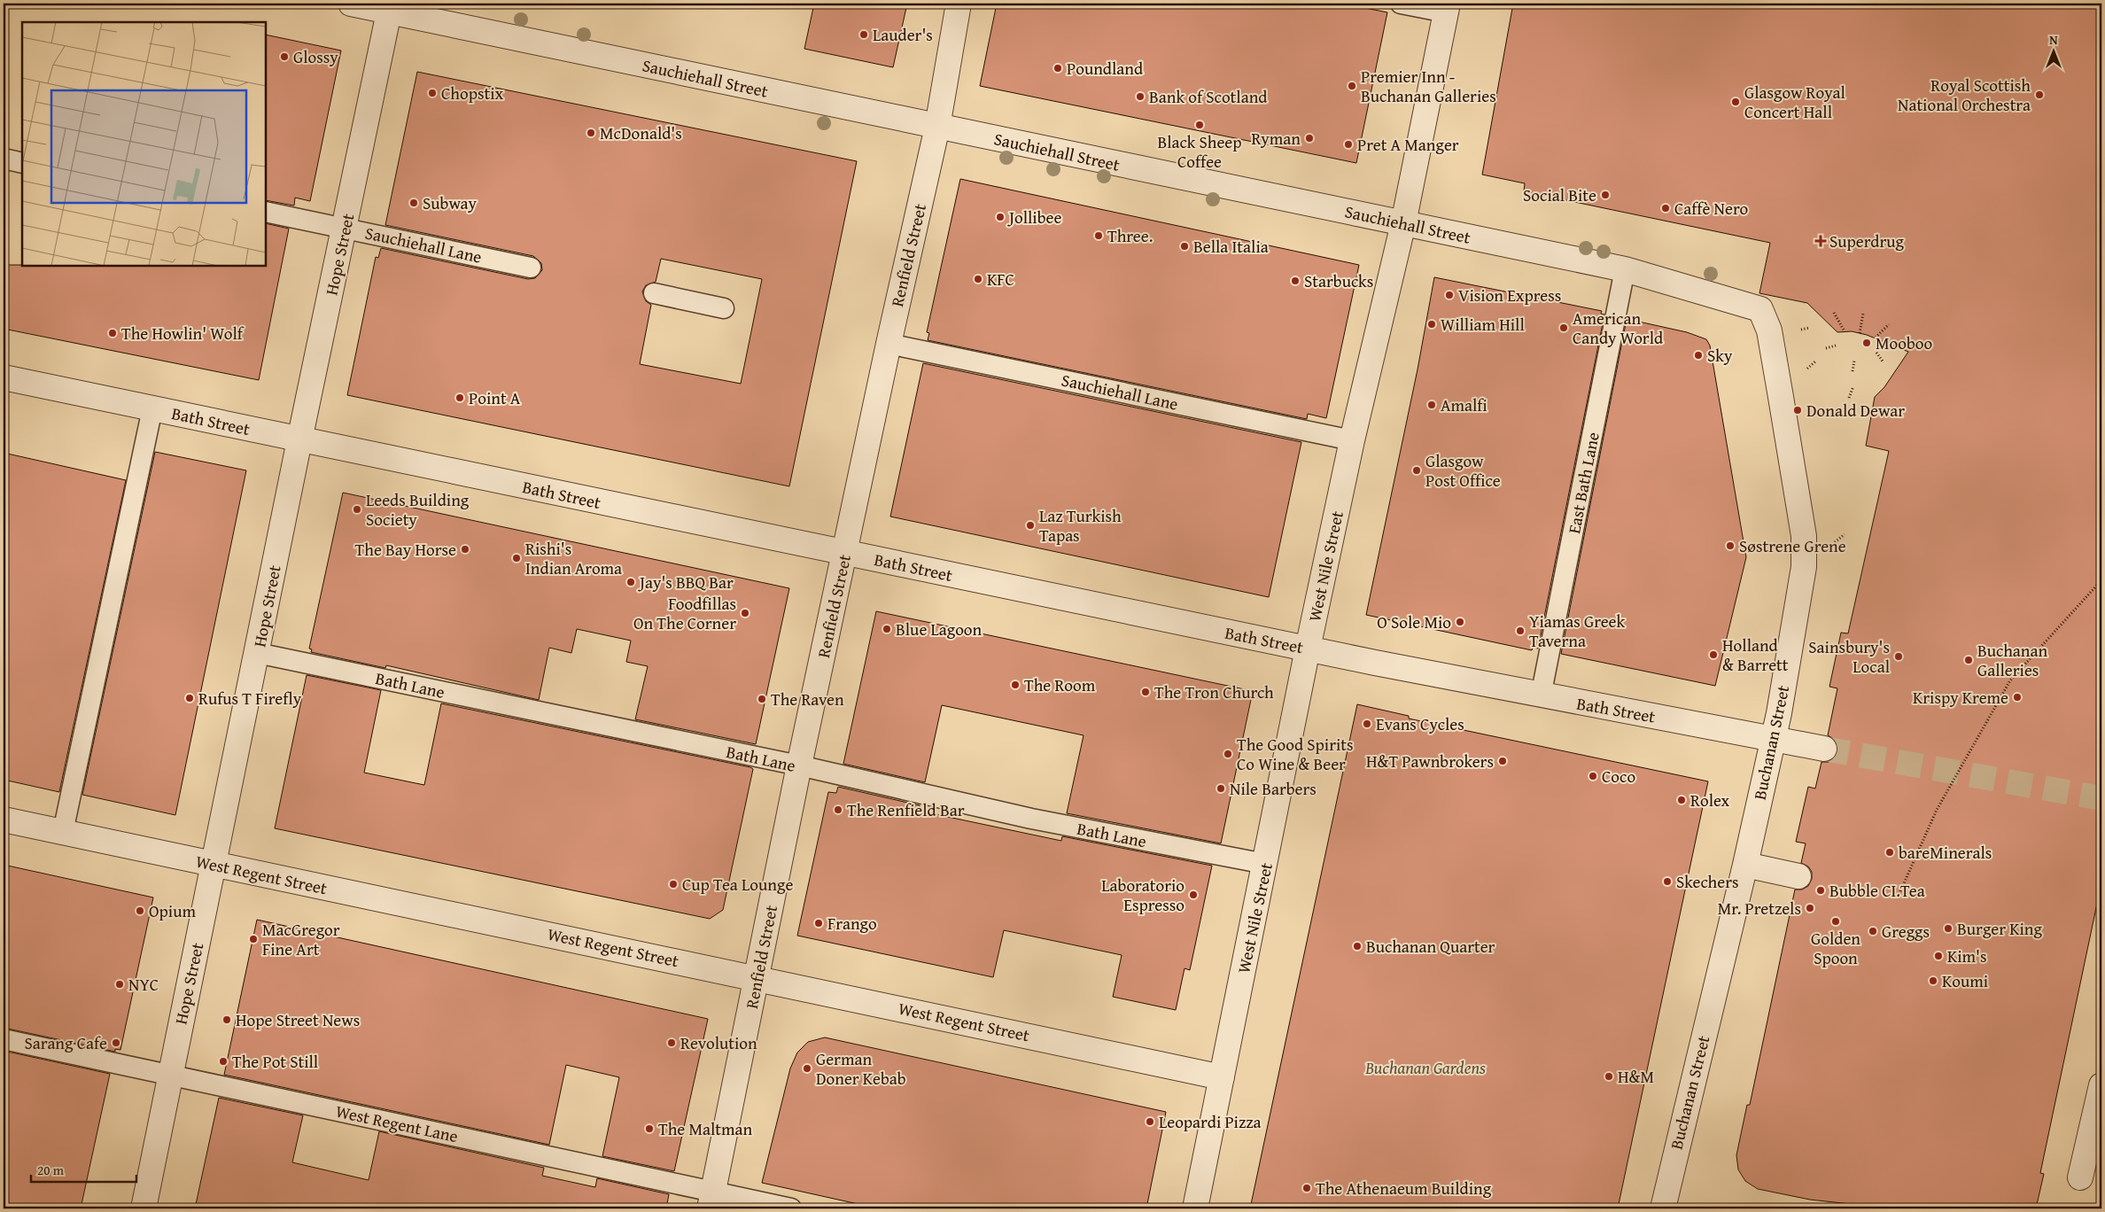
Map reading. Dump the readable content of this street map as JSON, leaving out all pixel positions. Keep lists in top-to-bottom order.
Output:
{
  "streets": {
    "street": [
      "Sauchiehall Street",
      "Hope Street",
      "Renfield Street",
      "Bath Street",
      "West Nile Street",
      "Buchanan Street",
      "West Regent Street"
    ],
    "lane": [
      "Sauchiehall Lane",
      "East Bath Lane",
      "Bath Lane",
      "West Regent Lane"
    ]
  },
  "crossings": [
    ["Sauchiehall Street", "Hope Street"],
    ["Sauchiehall Street", "Renfield Street"],
    ["Sauchiehall Street", "East Bath Lane"],
    ["Sauchiehall Street", "West Nile Street"],
    ["Sauchiehall Street", "Buchanan Street"],
    ["Sauchiehall Lane", "Hope Street"],
    ["Sauchiehall Lane", "Renfield Street"],
    ["Sauchiehall Lane", "West Nile Street"],
    ["Hope Street", "Bath Street"],
    ["Hope Street", "Bath Lane"],
    ["Hope Street", "West Regent Street"],
    ["Hope Street", "West Regent Lane"],
    ["Renfield Street", "Bath Street"],
    ["Renfield Street", "Bath Lane"],
    ["Renfield Street", "West Regent Street"],
    ["Renfield Street", "West Regent Lane"],
    ["Bath Street", "East Bath Lane"],
    ["Bath Street", "West Nile Street"],
    ["Bath Street", "Buchanan Street"],
    ["West Nile Street", "Bath Lane"],
    ["West Nile Street", "West Regent Street"]
  ],
  "parks": ["Buchanan Gardens"],
  "places": {
    "other": [
      "Lauder's",
      "Glossy",
      "Poundland",
      "Premier Inn - Buchanan Galleries",
      "Chopstix",
      "Royal Scottish National Orchestra",
      "Bank of Scotland",
      "Glasgow Royal Concert Hall",
      "Black Sheep Coffee",
      "McDonald's",
      "Ryman",
      "Pret A Manger",
      "Social Bite",
      "Subway",
      "Caffè Nero",
      "Jollibee",
      "Three.",
      "Bella Italia",
      "KFC",
      "Starbucks",
      "Vision Express",
      "William Hill",
      "American Candy World",
      "The Howlin' Wolf",
      "Mooboo",
      "Sky",
      "Point A",
      "Amalfi",
      "Donald Dewar",
      "Glasgow Post Office",
      "Leeds Building Society",
      "Laz Turkish Tapas",
      "Søstrene Grene",
      "The Bay Horse",
      "Rishi's Indian Aroma",
      "Jay's BBQ Bar",
      "Foodfillas On The Corner",
      "O Sole Mio",
      "Blue Lagoon",
      "Yiamas Greek Taverna",
      "Holland & Barrett",
      "Sainsbury's Local",
      "Buchanan Galleries",
      "The Room",
      "The Tron Church",
      "Krispy Kreme",
      "Rufus T Firefly",
      "The Raven",
      "Evans Cycles",
      "The Good Spirits Co Wine & Beer",
      "H&T Pawnbrokers",
      "Coco",
      "Nile Barbers",
      "Rolex",
      "The Renfield Bar",
      "bareMinerals",
      "Skechers",
      "Cup Tea Lounge",
      "Bubble CI.Tea",
      "Laboratorio Espresso",
      "Mr. Pretzels",
      "Opium",
      "Golden Spoon",
      "Frango",
      "Burger King",
      "Greggs",
      "MacGregor Fine Art",
      "Buchanan Quarter",
      "Kim's",
      "Koumi",
      "NYC",
      "Hope Street News",
      "Sarang Cafe",
      "Revolution",
      "The Pot Still",
      "German Doner Kebab",
      "H&M",
      "Leopardi Pizza",
      "The Maltman",
      "The Athenaeum Building"
    ],
    "health": ["Superdrug"]
  },
  "scale_bar": "20 m",
  "north": "top"
}
